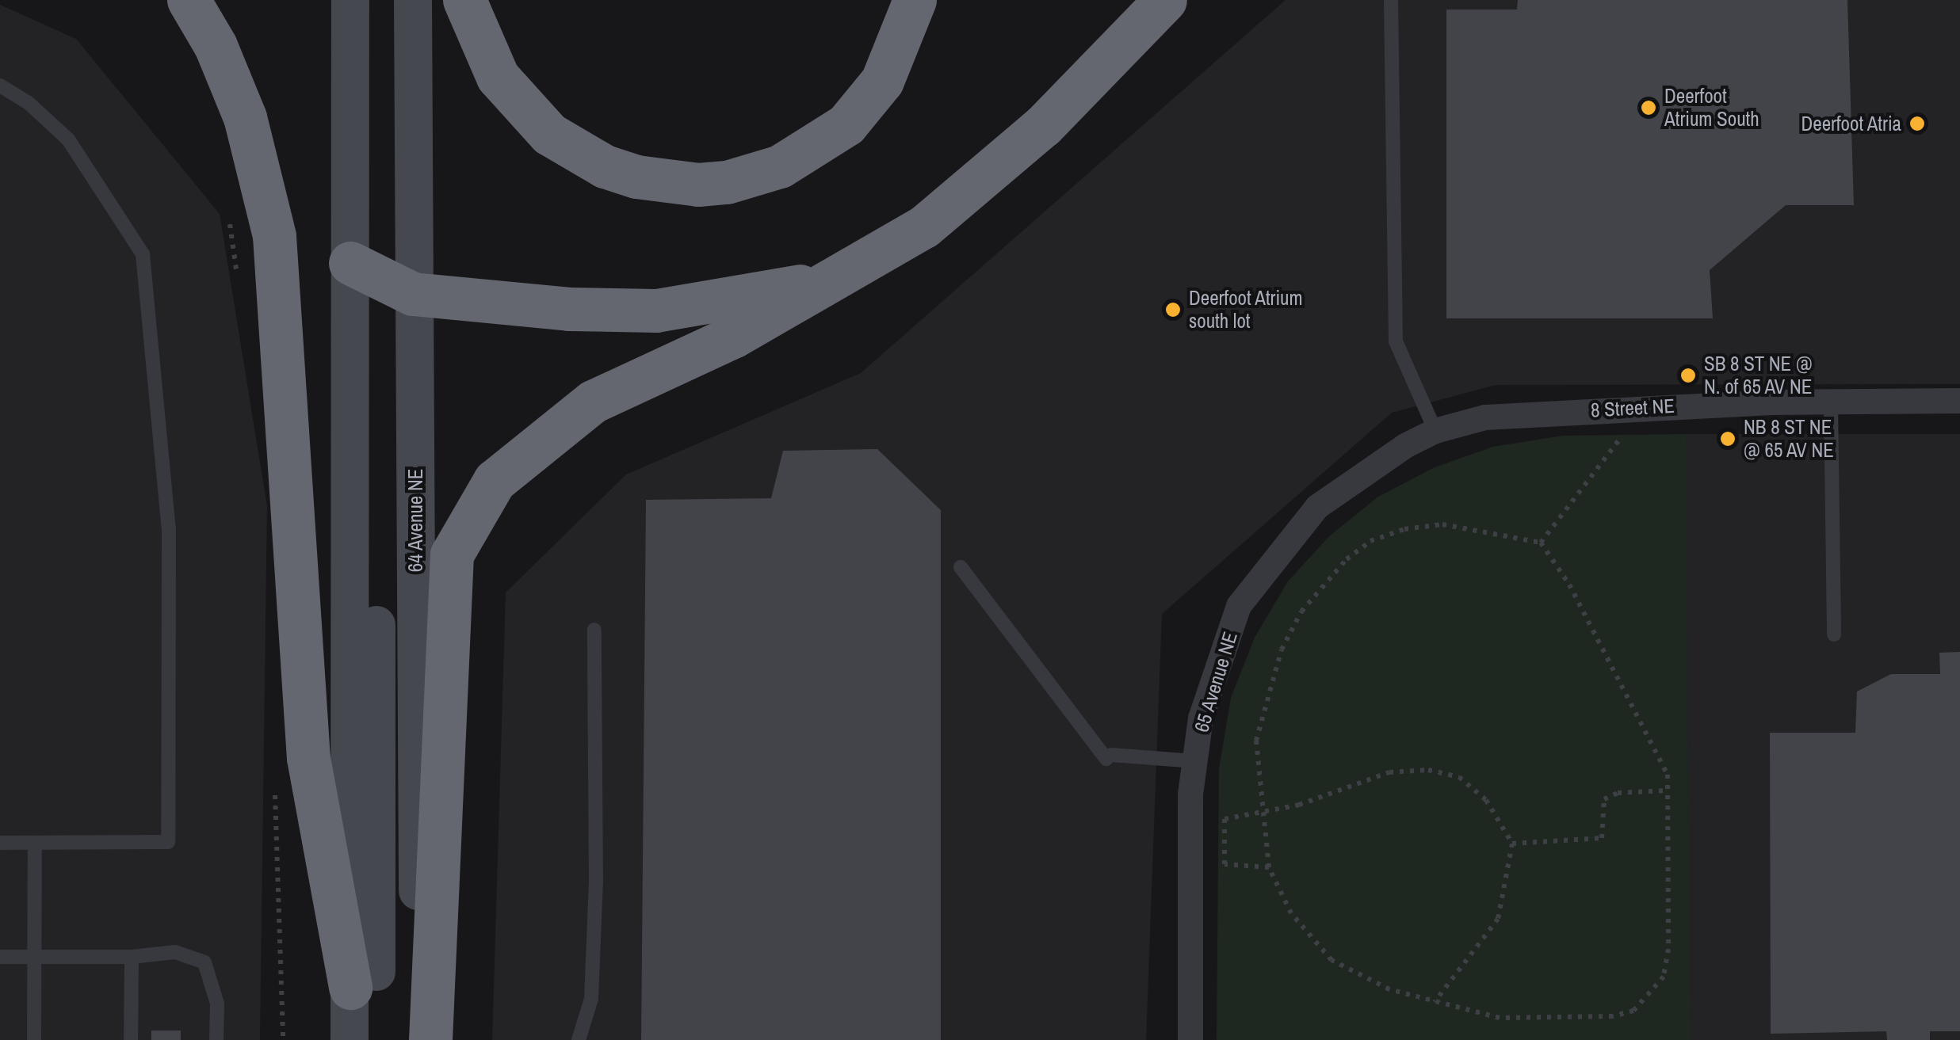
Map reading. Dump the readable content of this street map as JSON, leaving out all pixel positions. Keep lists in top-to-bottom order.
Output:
{
  "streets": {
    "street": ["8 Street NE", "64 Avenue NE", "65 Avenue NE"]
  },
  "crossings": [
    ["8 Street NE", "65 Avenue NE"]
  ],
  "places": [
    "Deerfoot Atrium South",
    "Deerfoot Atria",
    "Deerfoot Atrium south lot",
    "SB 8 ST NE @ N. of 65 AV NE",
    "NB 8 ST NE @ 65 AV NE"
  ]
}
